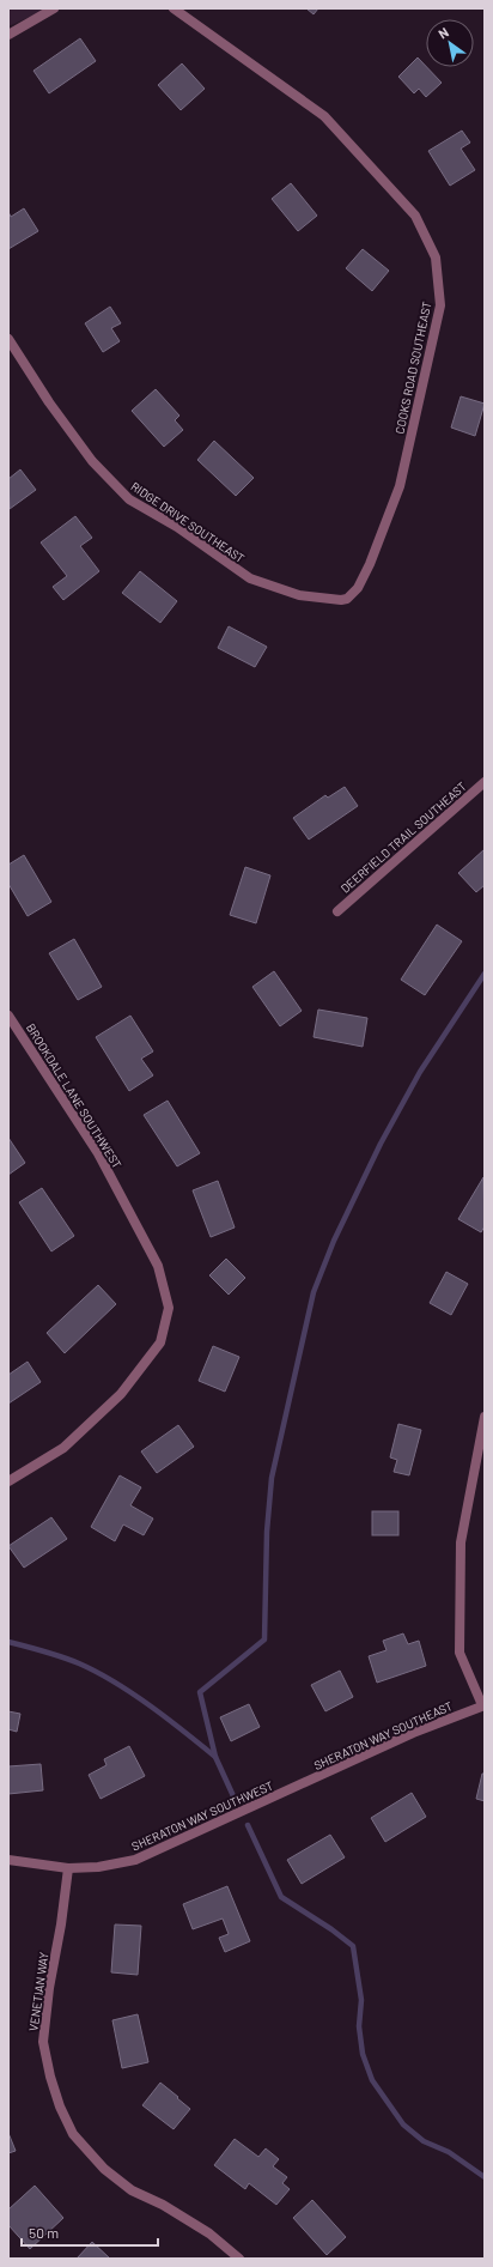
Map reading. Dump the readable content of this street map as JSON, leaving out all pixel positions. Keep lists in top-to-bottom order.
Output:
{
  "streets": {
    "street": [
      "COOKS ROAD SOUTHEAST",
      "RIDGE DRIVE SOUTHEAST",
      "DEERFIELD TRAIL SOUTHEAST",
      "BROOKDALE LANE SOUTHWEST",
      "SHERATON WAY SOUTHEAST",
      "SHERATON WAY SOUTHWEST",
      "VENETIAN WAY"
    ]
  },
  "crossings": [
    ["COOKS ROAD SOUTHEAST", "RIDGE DRIVE SOUTHEAST"],
    ["SHERATON WAY SOUTHEAST", "SHERATON WAY SOUTHWEST"],
    ["SHERATON WAY SOUTHWEST", "VENETIAN WAY"]
  ],
  "scale_bar": "50 m",
  "north": "top left"
}
